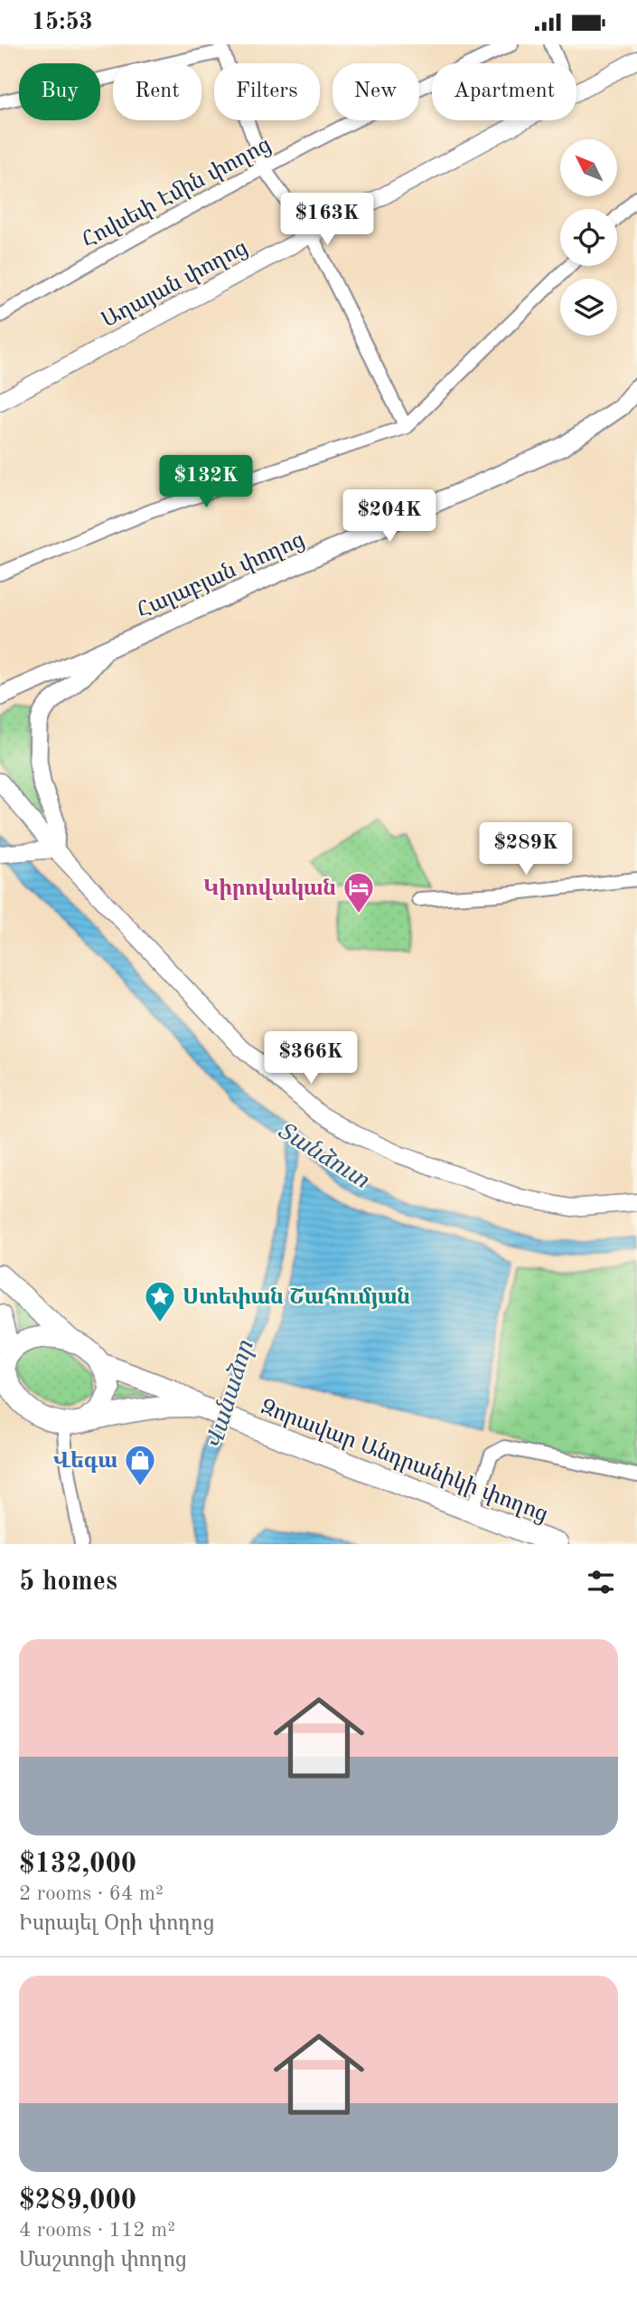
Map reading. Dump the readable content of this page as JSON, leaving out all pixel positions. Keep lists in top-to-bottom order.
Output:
{
  "streets": {
    "highway": ["Զորավար Անդրանիկի փողոց"],
    "main road": ["Հալաբյան փողոց"],
    "street": ["Հովսեփ Էմին փողոց", "Աղայան փողոց"]
  },
  "water": ["Տանձուտ", "Վանաձոր"],
  "places": {
    "hotel": ["Կիրովական"],
    "place": ["Ստեփան Շահումյան"],
    "shop": ["Վեգա"]
  },
  "north": "top left",
  "page": {
    "status": "15:53",
    "chip": [
      "Buy",
      "Rent",
      "Filters",
      "New",
      "Apartment"
    ],
    "price": [
      "$163K",
      "$132K",
      "$204K",
      "$289K",
      "$366K"
    ],
    "heading": "5 homes",
    "list": [
      {
        "name": "$132,000",
        "note": "2 rooms · 64 m² · Իսրայել Օրի փողոց"
      },
      {
        "name": "$289,000",
        "note": "4 rooms · 112 m² · Մաշտոցի փողոց"
      }
    ]
  }
}
